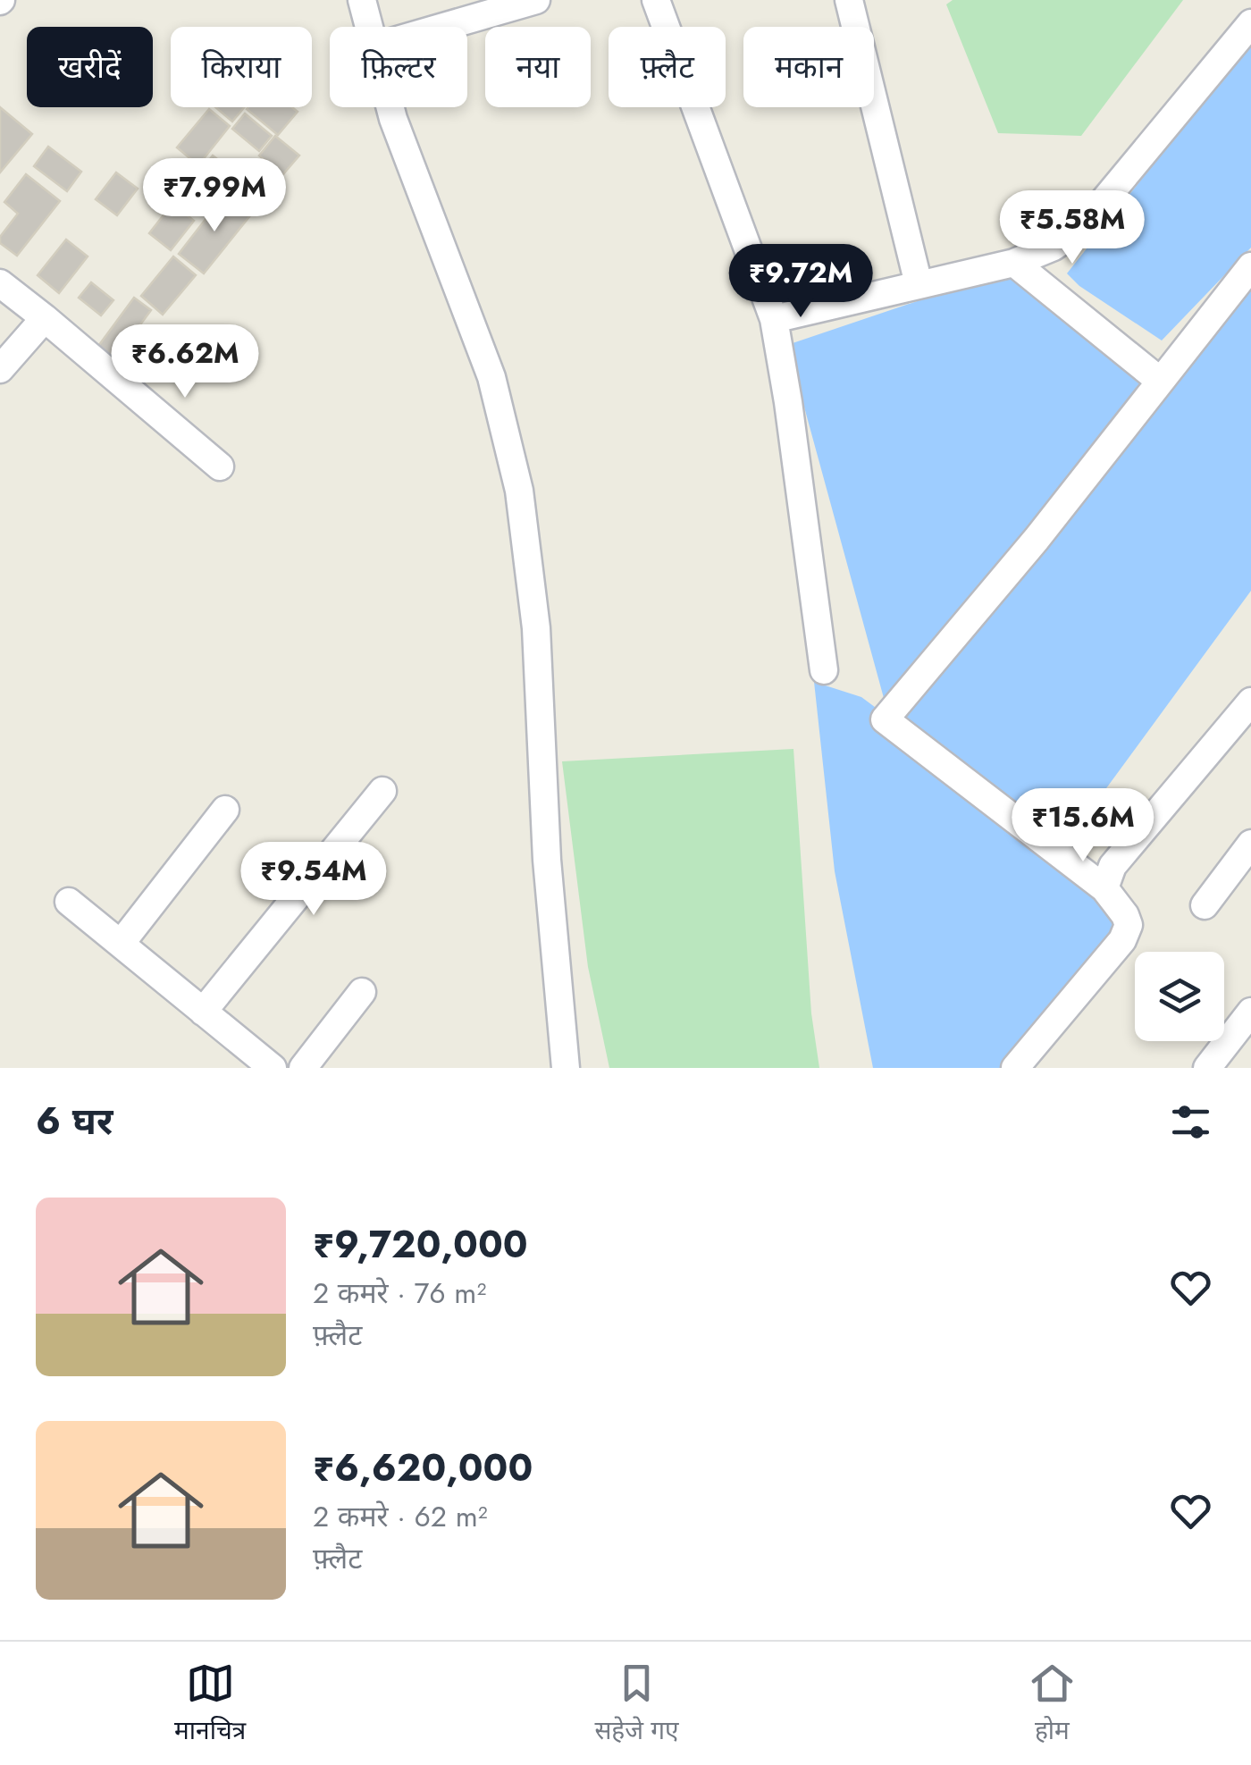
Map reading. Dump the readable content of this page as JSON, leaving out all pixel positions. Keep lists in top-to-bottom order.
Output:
{
  "page": {
    "chip": [
      "खरीदें",
      "किराया",
      "फ़िल्टर",
      "नया",
      "फ़्लैट",
      "मकान"
    ],
    "price": [
      "₹7.99M",
      "₹5.58M",
      "₹9.72M",
      "₹6.62M",
      "₹15.6M",
      "₹9.54M"
    ],
    "heading": "6 घर",
    "list": [
      {
        "name": "₹9,720,000",
        "note": "2 कमरे · 76 m² · फ़्लैट"
      },
      {
        "name": "₹6,620,000",
        "note": "2 कमरे · 62 m² · फ़्लैट"
      }
    ],
    "tabs": ["मानचित्र", "सहेजे गए", "होम"]
  }
}
